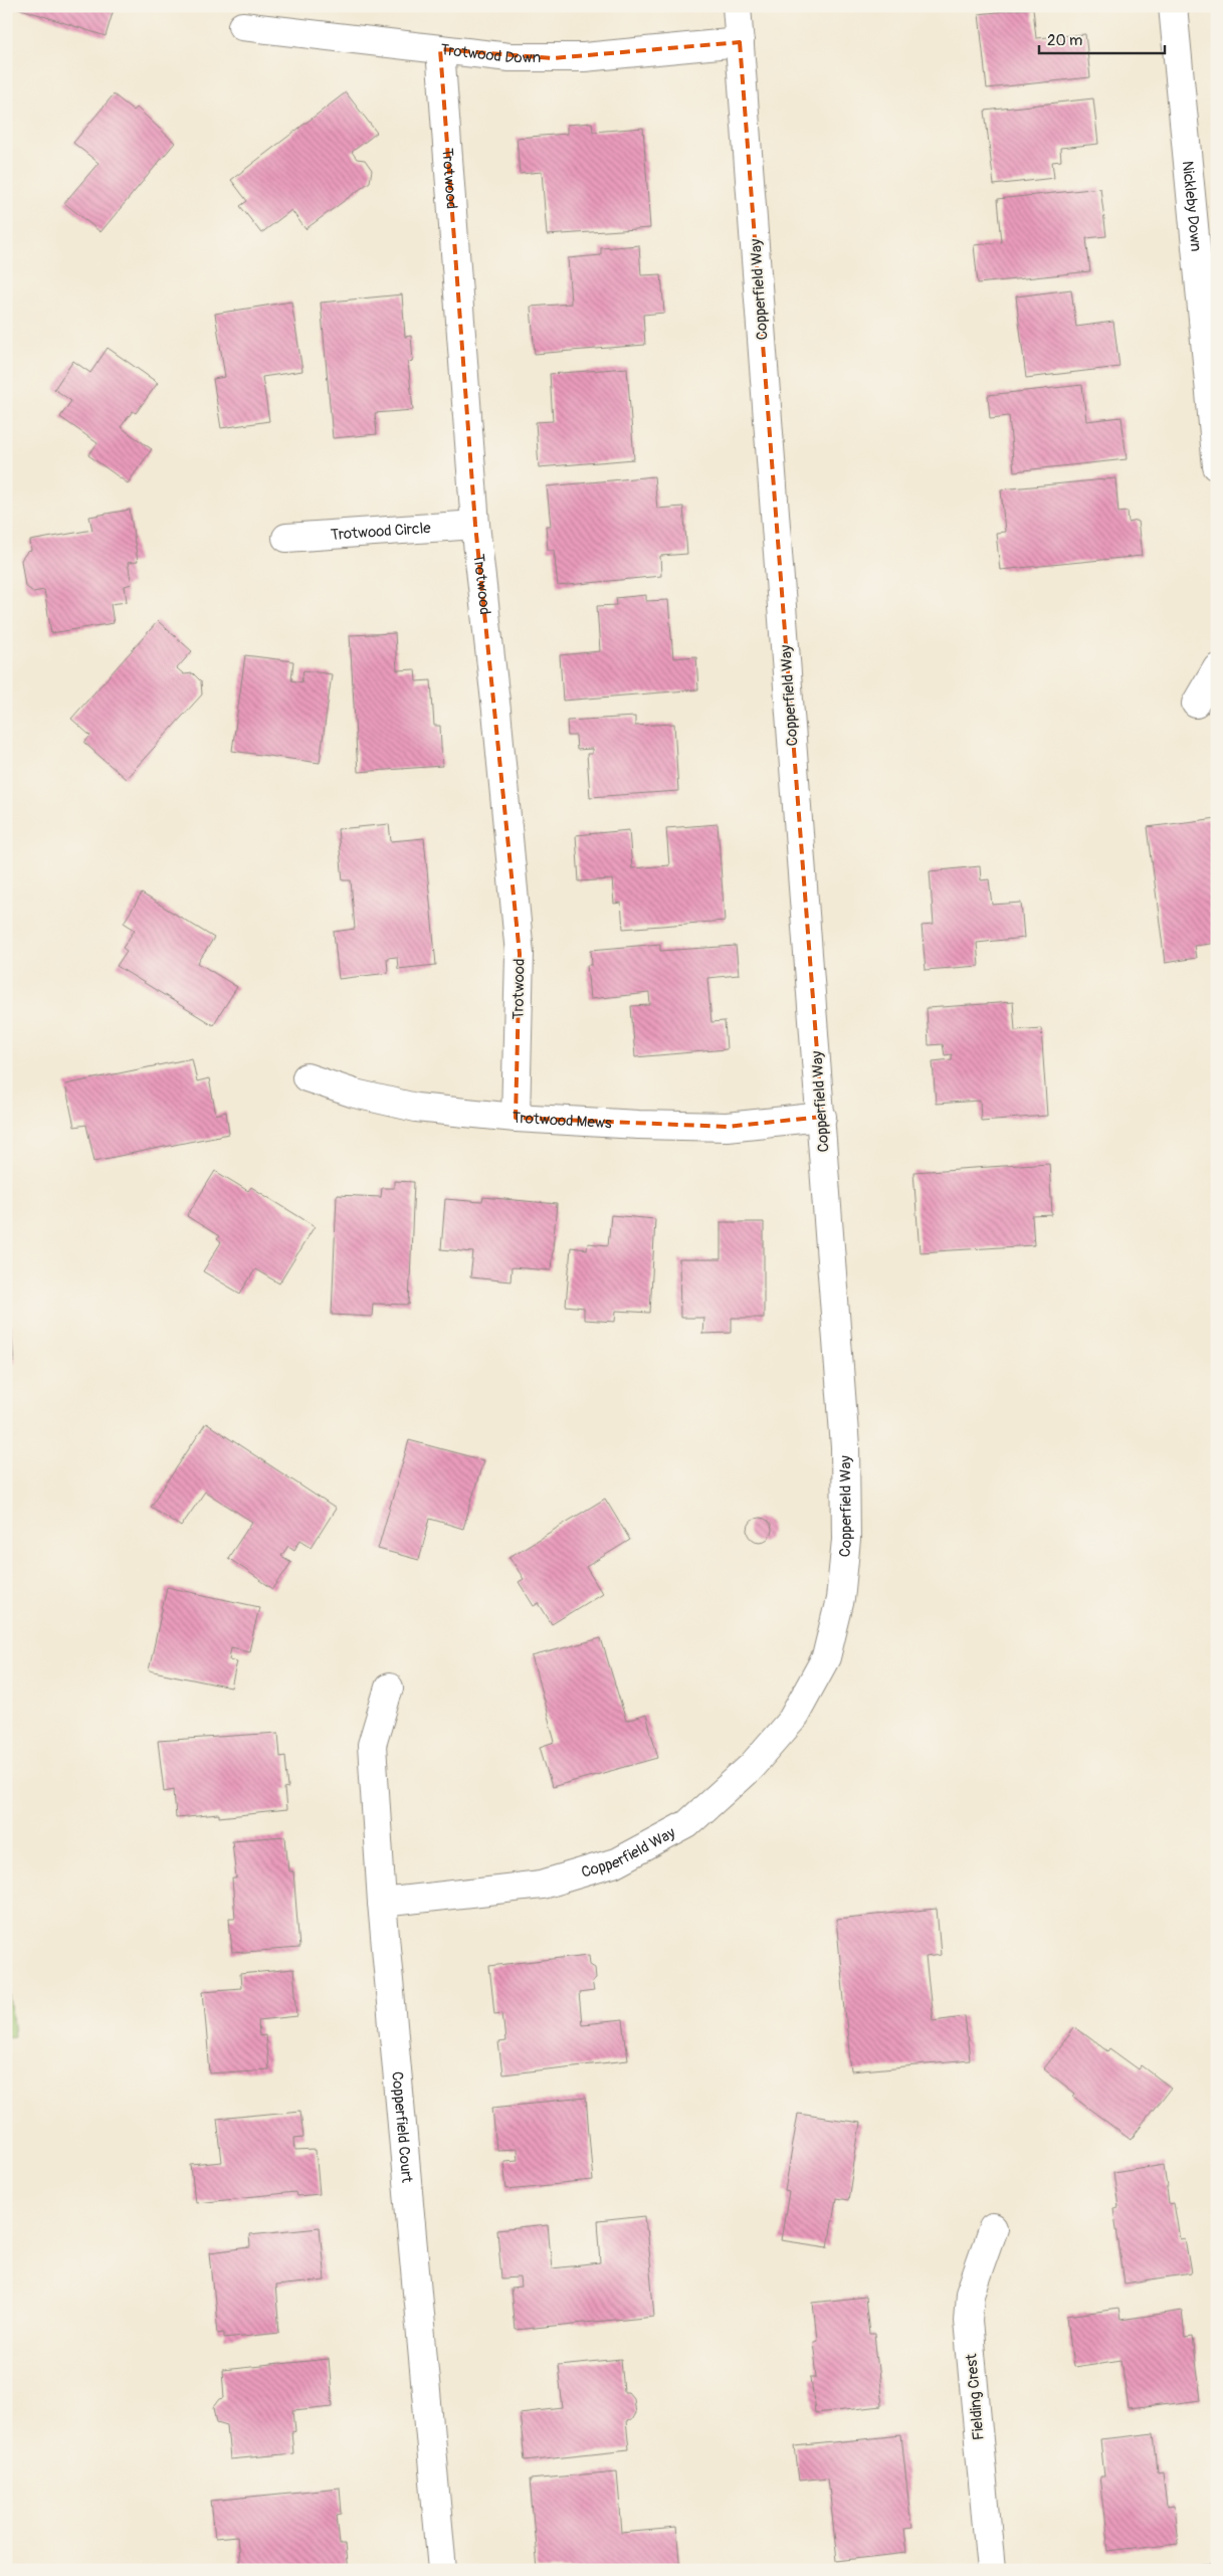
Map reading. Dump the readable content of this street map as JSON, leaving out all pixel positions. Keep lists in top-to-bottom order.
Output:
{
  "streets": {
    "street": [
      "Trotwood Down",
      "Trotwood",
      "Nickleby Down",
      "Copperfield Way",
      "Trotwood Circle",
      "Trotwood Mews",
      "Copperfield Court",
      "Fielding Crest"
    ]
  },
  "crossings": [
    ["Trotwood Down", "Trotwood"],
    ["Trotwood Down", "Copperfield Way"],
    ["Trotwood", "Trotwood Circle"],
    ["Trotwood", "Trotwood Mews"],
    ["Copperfield Way", "Trotwood Mews"],
    ["Copperfield Way", "Copperfield Court"]
  ],
  "scale_bar": "20 m"
}
